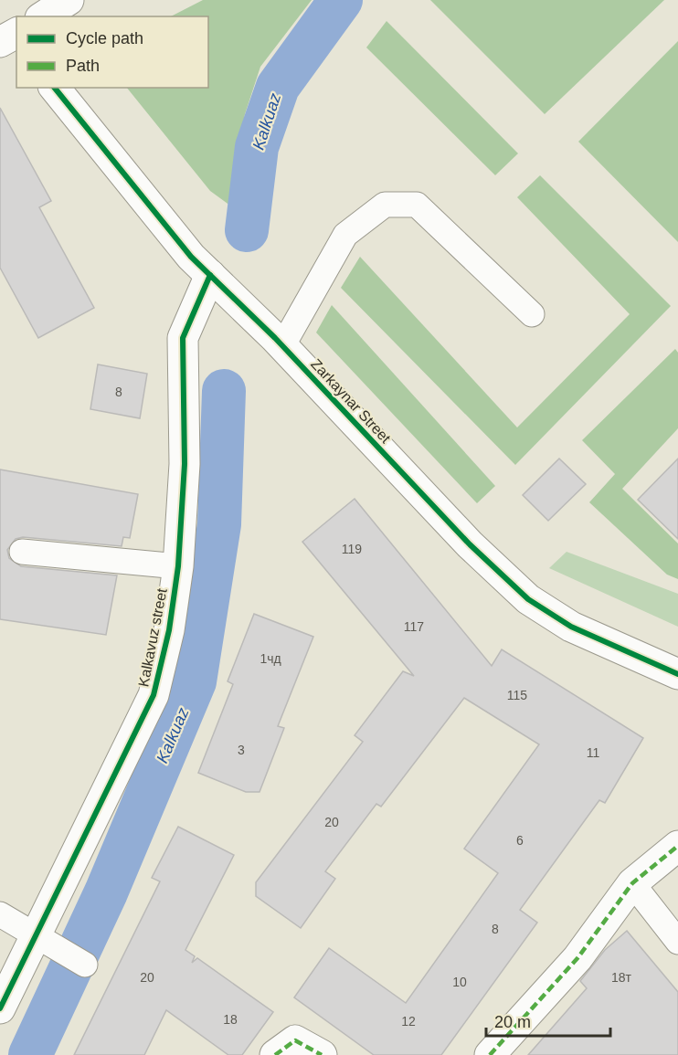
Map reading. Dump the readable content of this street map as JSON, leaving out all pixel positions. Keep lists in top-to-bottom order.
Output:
{
  "streets": {
    "street": ["Zarkaynar Street", "Kalkavuz street"]
  },
  "crossings": [
    ["Zarkaynar Street", "Kalkavuz street"]
  ],
  "water": ["Kalkuaz"],
  "house_numbers": [
    "8",
    "119",
    "117",
    "1чд",
    "115",
    "3",
    "11",
    "20",
    "6",
    "8",
    "20",
    "18т",
    "10",
    "18",
    "12"
  ],
  "legend": ["Cycle path", "Path"],
  "scale_bar": "20 m"
}
